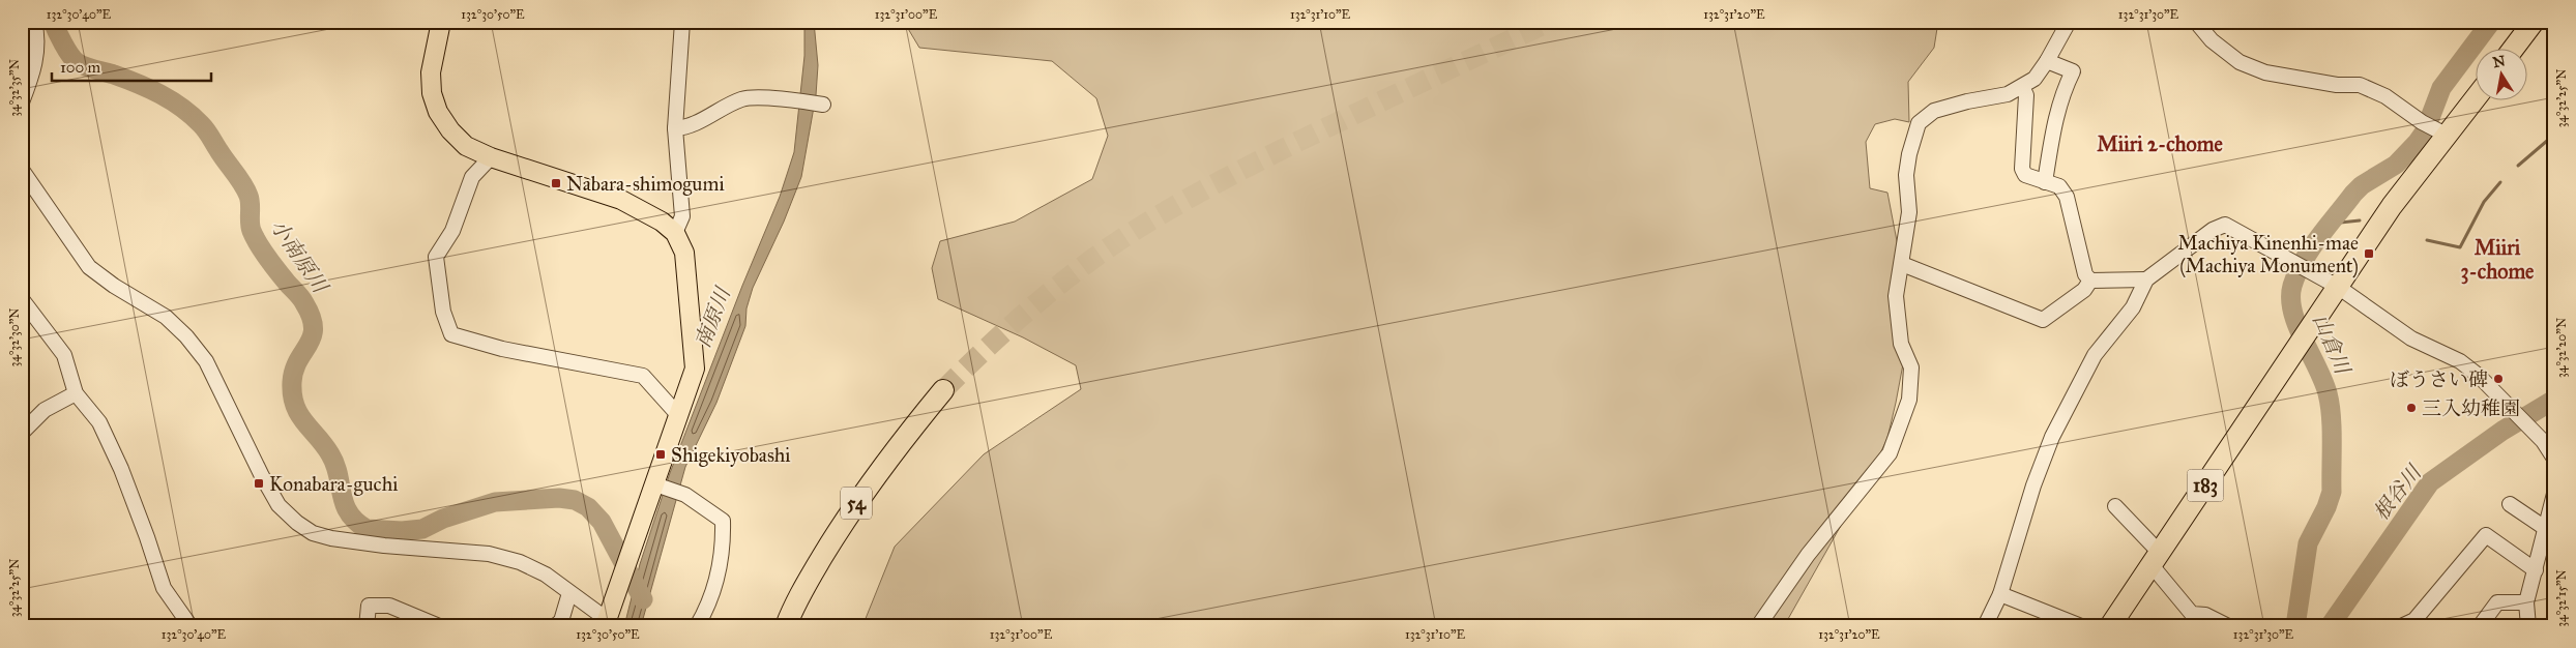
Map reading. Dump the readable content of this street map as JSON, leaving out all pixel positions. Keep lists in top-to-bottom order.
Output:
{
  "streets": {
    "highway": ["183", "54"]
  },
  "districts": ["Miiri 2-chome", "Miiri 3-chome"],
  "water": [
    "小南原川",
    "南原川",
    "山倉川",
    "根谷川"
  ],
  "places": {
    "transit": [
      "Nabara-shimogumi",
      "Machiya Kinenhi-mae (Machiya Monument)",
      "Shigekiyobashi",
      "Konabara-guchi"
    ],
    "other": ["ぼうさい碑", "三入幼稚園"]
  },
  "scale_bar": "100 m",
  "north": "top",
  "coordinates": [
    "132°30'40\"E",
    "132°30'50\"E",
    "132°31'00\"E",
    "132°31'10\"E",
    "132°31'20\"E",
    "132°31'30\"E",
    "34°32'35\"N",
    "34°32'25\"N",
    "34°32'30\"N",
    "34°32'20\"N",
    "34°32'15\"N"
  ]
}
